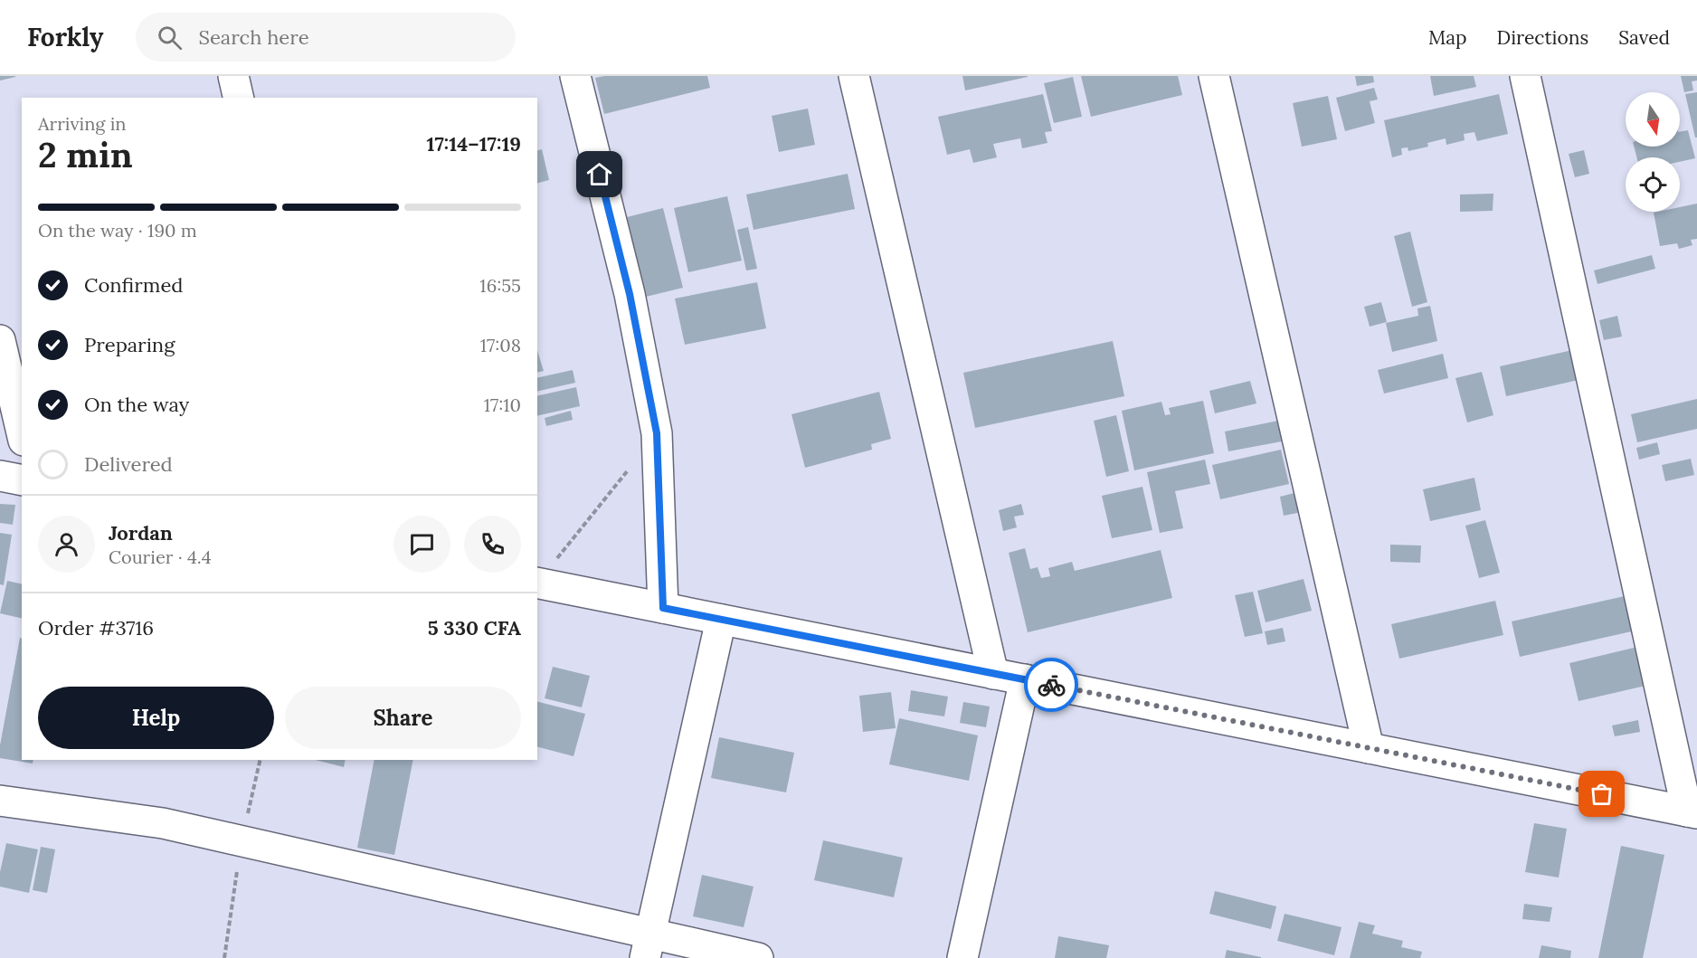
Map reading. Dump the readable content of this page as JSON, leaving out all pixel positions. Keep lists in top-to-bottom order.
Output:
{
  "north": "bottom",
  "page": {
    "header": "Forkly",
    "search": "Search here",
    "nav": ["Map", "Directions", "Saved"],
    "heading": ["2 min", "Arriving in", "17:14–17:19"],
    "panel": [
      "Jordan",
      "Courier · 4.4",
      "Order #3716",
      "5 330 CFA"
    ],
    "bar": "On the way · 190 m",
    "list": [
      ["Confirmed", "16:55"],
      ["Preparing", "17:08"],
      ["On the way", "17:10"],
      "Delivered"
    ],
    "buttons": ["Help", "Share"]
  }
}
